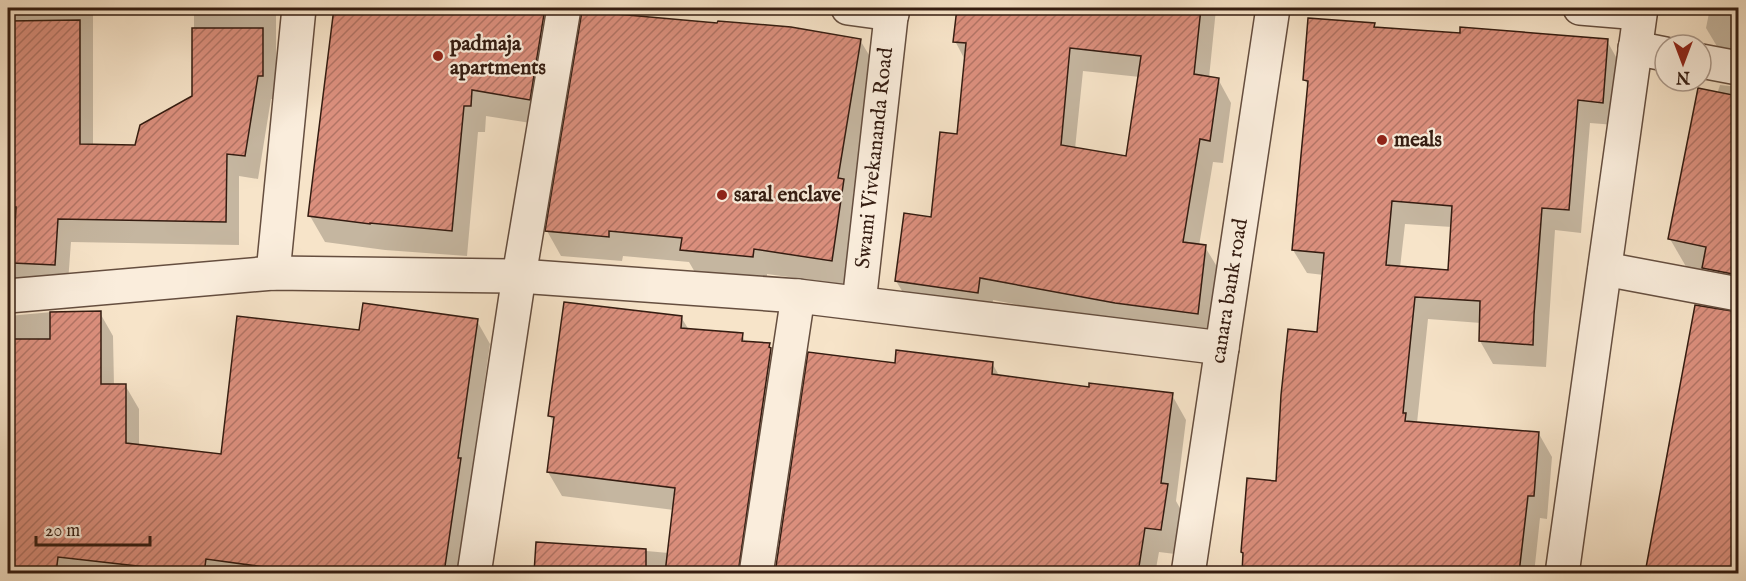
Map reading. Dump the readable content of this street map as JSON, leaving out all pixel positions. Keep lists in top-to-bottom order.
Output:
{
  "streets": {
    "street": ["Swami Vivekananda Road", "canara bank road"]
  },
  "places": ["padmaja apartments", "meals", "saral enclave"],
  "scale_bar": "20 m",
  "north": "bottom"
}
